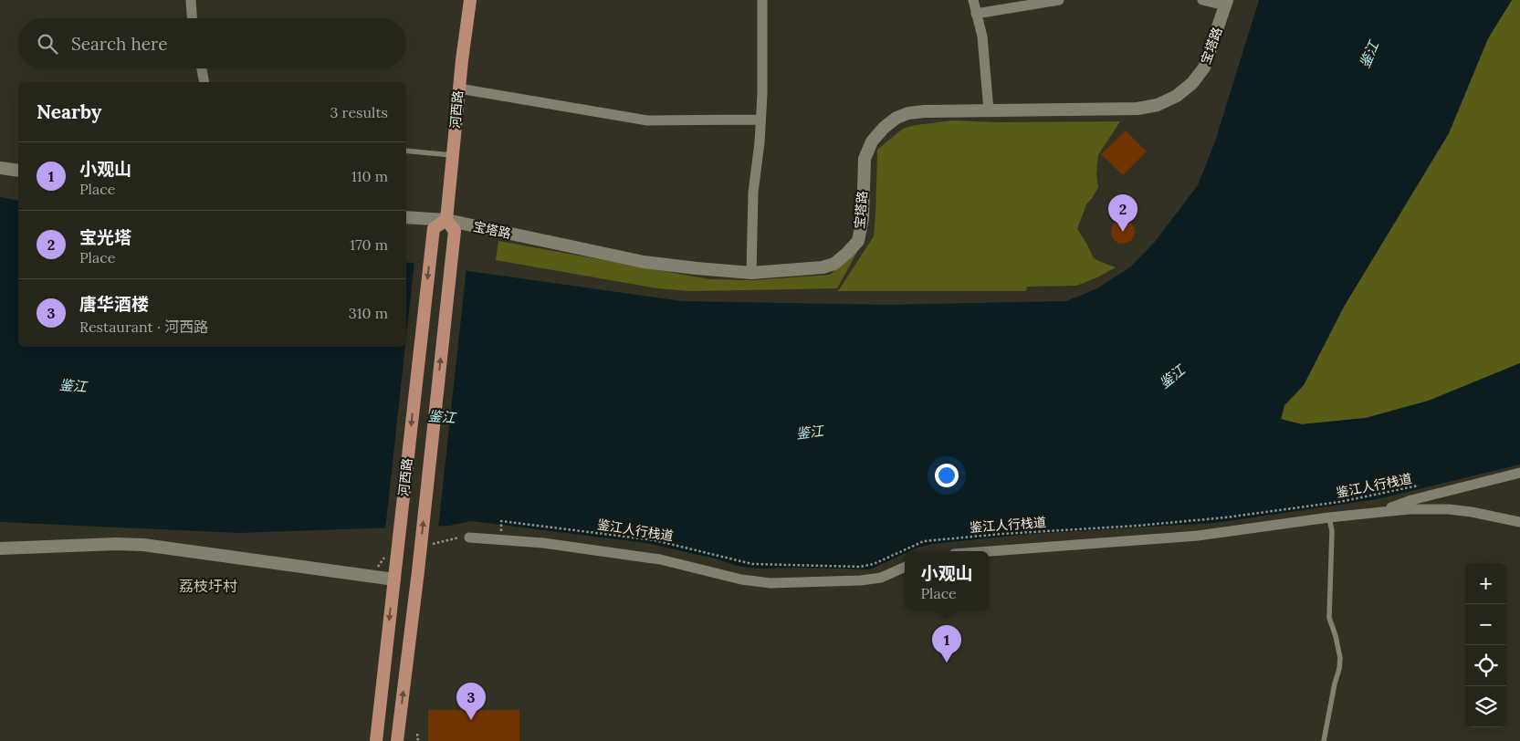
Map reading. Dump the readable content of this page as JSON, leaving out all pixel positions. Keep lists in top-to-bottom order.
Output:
{
  "streets": {
    "main road": ["河西路"],
    "street": ["宝塔路"],
    "path": ["鉴江人行栈道"]
  },
  "crossings": [
    ["宝塔路", "河西路"]
  ],
  "districts": ["荔枝圩村"],
  "water": ["鉴江"],
  "page": {
    "search": "Search here",
    "heading": ["Nearby", "3 results"],
    "list": [
      {
        "mark": "1",
        "name": "小观山",
        "note": "Place",
        "value": "110 m"
      },
      {
        "mark": "2",
        "name": "宝光塔",
        "note": "Place",
        "value": "170 m"
      },
      {
        "mark": "3",
        "name": "唐华酒楼",
        "note": "Restaurant · 河西路",
        "value": "310 m"
      }
    ],
    "pins": ["2", "1", "3"],
    "popup": ["小观山", "Place"],
    "map_buttons": ["+", "−"]
  }
}
